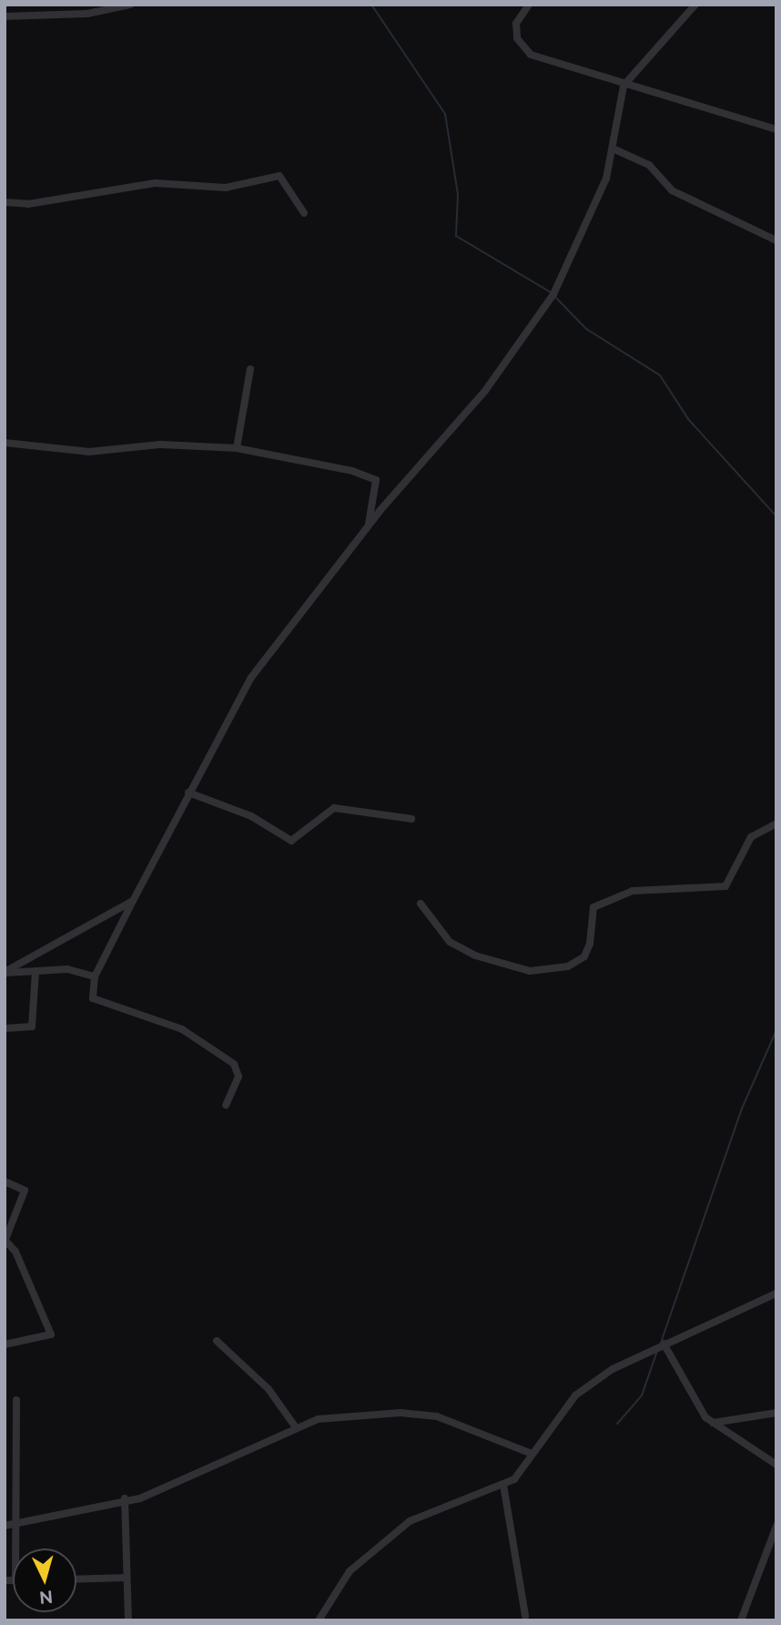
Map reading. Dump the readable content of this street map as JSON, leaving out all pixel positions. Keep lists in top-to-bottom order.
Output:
{
  "north": "bottom"
}
